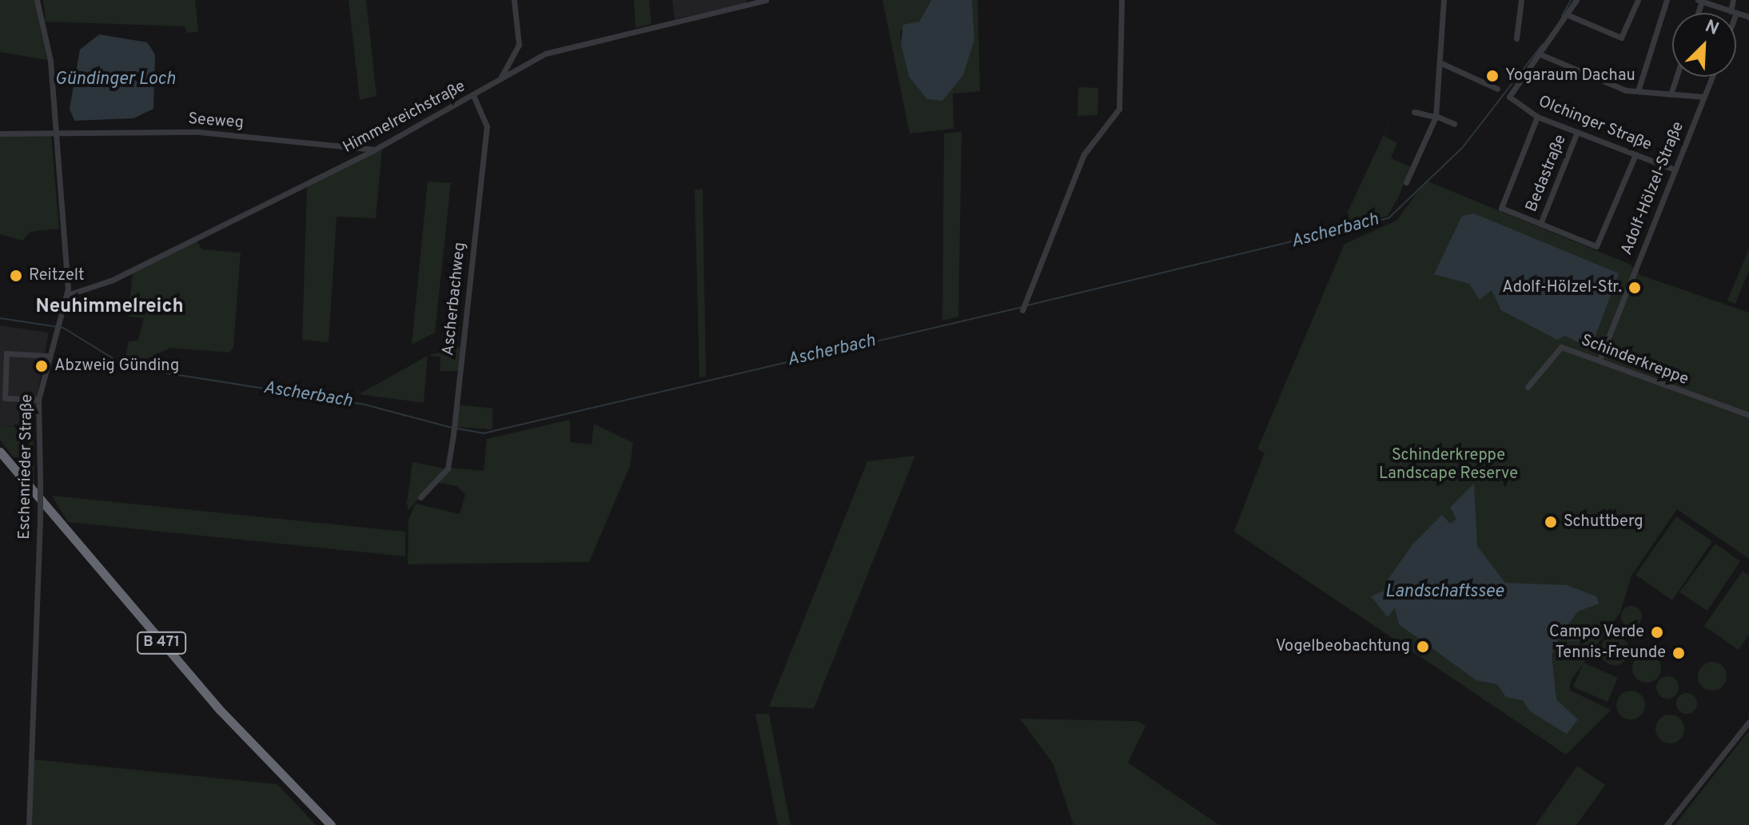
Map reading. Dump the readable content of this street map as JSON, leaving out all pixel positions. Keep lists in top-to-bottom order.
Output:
{
  "streets": {
    "highway": ["B 471"],
    "street": [
      "Himmelreichstraße",
      "Seeweg",
      "Olchinger Straße",
      "Bedastraße",
      "Adolf-Hölzel-Straße",
      "Ascherbachweg",
      "Schinderkreppe",
      "Eschenrieder Straße"
    ]
  },
  "crossings": [
    ["Himmelreichstraße", "Seeweg"],
    ["Himmelreichstraße", "Ascherbachweg"],
    ["Himmelreichstraße", "Eschenrieder Straße"],
    ["Seeweg", "Eschenrieder Straße"],
    ["Olchinger Straße", "Bedastraße"],
    ["Olchinger Straße", "Adolf-Hölzel-Straße"],
    ["Adolf-Hölzel-Straße", "Schinderkreppe"]
  ],
  "districts": ["Neuhimmelreich"],
  "water": ["Gündinger Loch", "Ascherbach", "Landschaftssee"],
  "parks": ["Schinderkreppe Landscape Reserve"],
  "places": [
    "Yogaraum Dachau",
    "Reitzelt",
    "Adolf-Hölzel-Str.",
    "Abzweig Günding",
    "Schuttberg",
    "Campo Verde",
    "Vogelbeobachtung",
    "Tennis-Freunde"
  ],
  "north": "top right"
}
